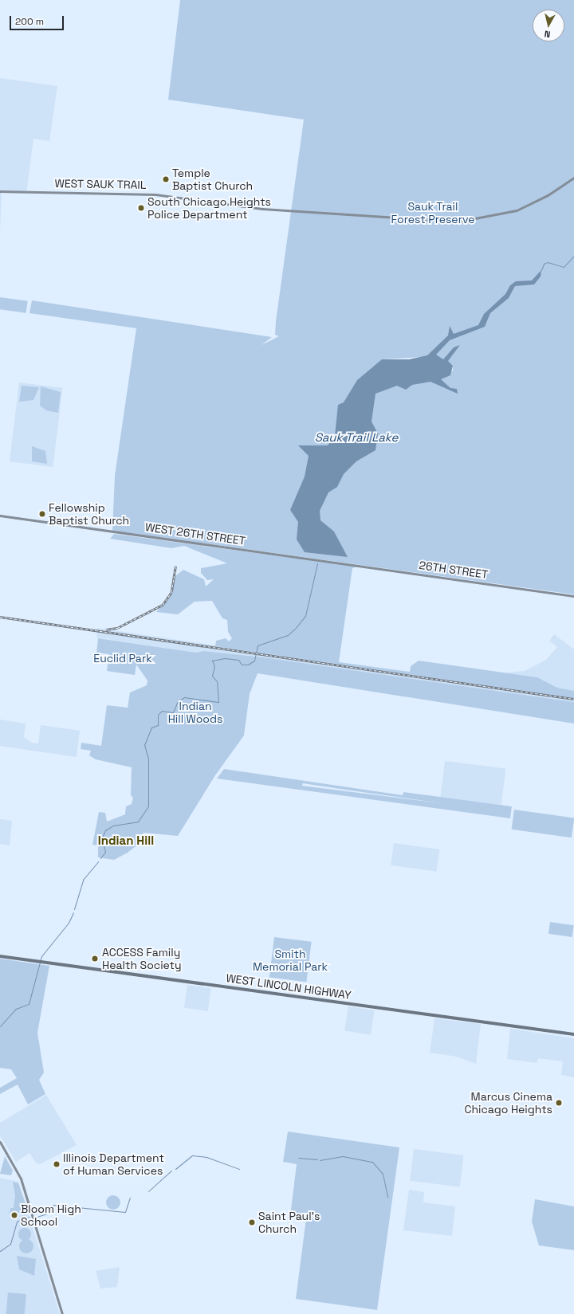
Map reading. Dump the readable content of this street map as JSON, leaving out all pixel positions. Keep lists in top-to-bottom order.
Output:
{
  "streets": {
    "main road": [
      "WEST SAUK TRAIL",
      "WEST 26TH STREET",
      "26TH STREET",
      "WEST LINCOLN HIGHWAY"
    ]
  },
  "crossings": [
    ["WEST 26TH STREET", "26TH STREET"]
  ],
  "districts": ["Indian Hill"],
  "water": ["Sauk Trail Lake"],
  "parks": [
    "Sauk Trail Forest Preserve",
    "Euclid Park",
    "Indian Hill Woods",
    "Smith Memorial Park"
  ],
  "places": [
    "Temple Baptist Church",
    "South Chicago Heights Police Department",
    "Fellowship Baptist Church",
    "ACCESS Family Health Society",
    "Marcus Cinema Chicago Heights",
    "Illinois Department of Human Services",
    "Bloom High School",
    "Saint Paul's Church"
  ],
  "scale_bar": "200 m",
  "north": "bottom"
}
